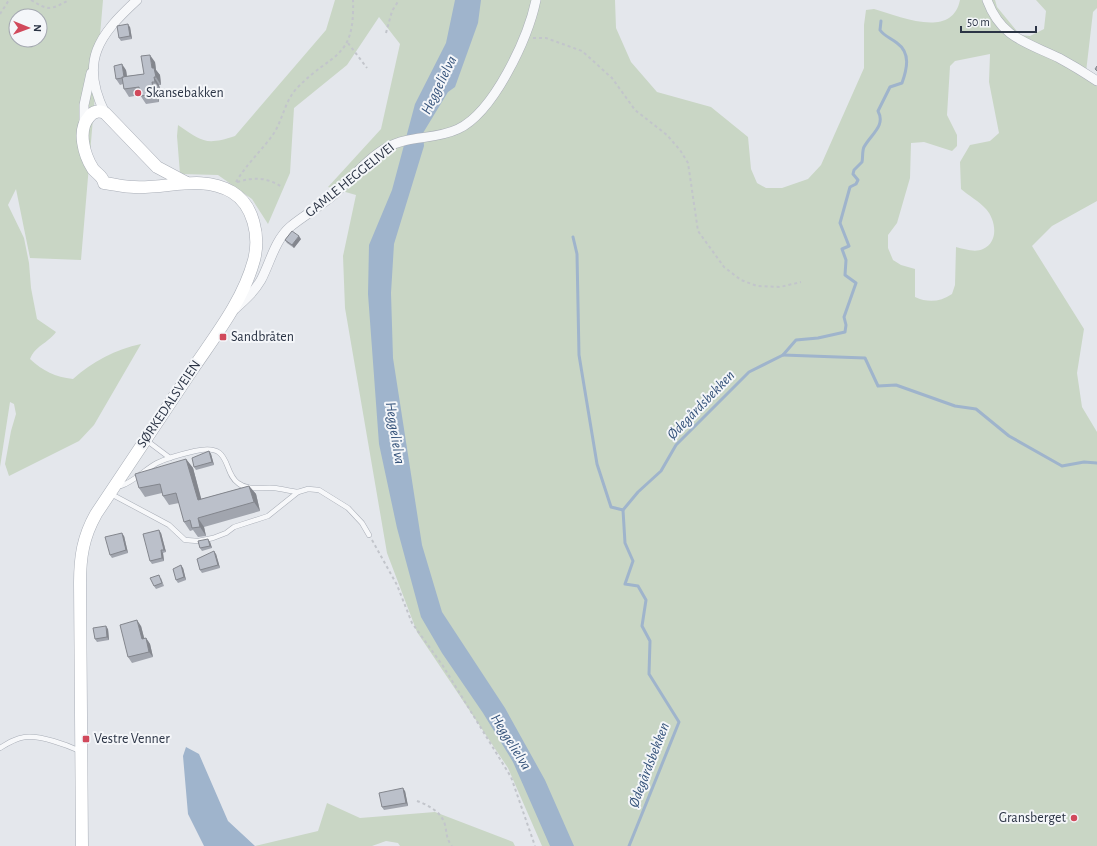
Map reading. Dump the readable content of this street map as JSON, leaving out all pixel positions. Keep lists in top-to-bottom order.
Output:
{
  "streets": {
    "street": ["GAMLE HEGGELIVEI", "SØRKEDALSVEIEN"]
  },
  "crossings": [
    ["GAMLE HEGGELIVEI", "SØRKEDALSVEIEN"]
  ],
  "water": ["Heggelielva", "Ødegårdsbekken"],
  "places": {
    "other": ["Skansebakken", "Gransberget"],
    "transit": ["Sandbråten", "Vestre Venner"]
  },
  "scale_bar": "50 m",
  "north": "right"
}
